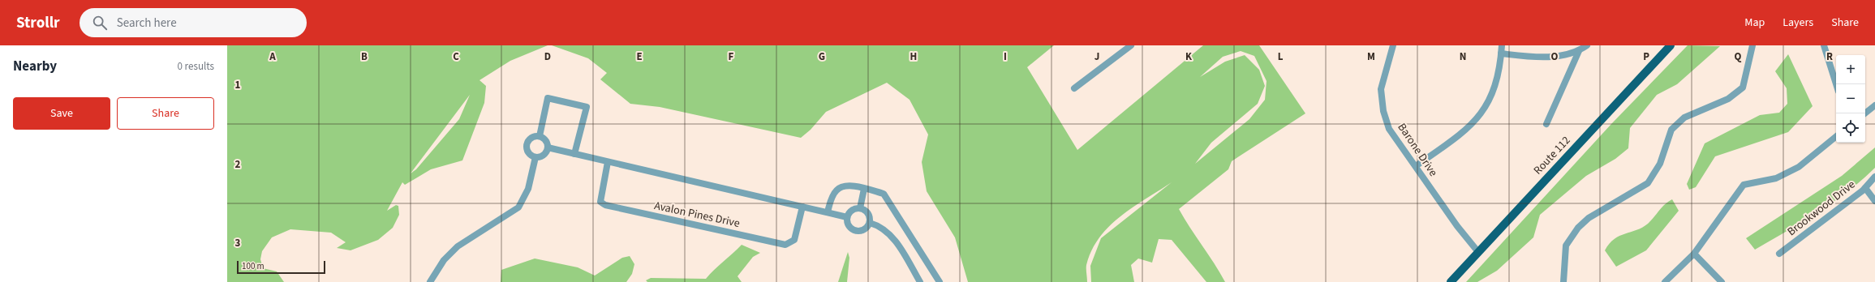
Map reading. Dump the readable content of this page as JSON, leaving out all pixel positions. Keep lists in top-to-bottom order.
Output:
{
  "streets": {
    "main road": ["Route 112"],
    "street": ["Barone Drive", "Brookwood Drive", "Avalon Pines Drive"]
  },
  "crossings": [
    ["Barone Drive", "Route 112"]
  ],
  "scale_bar": "100 m",
  "page": {
    "header": "Strollr",
    "search": "Search here",
    "nav": ["Map", "Layers", "Share"],
    "heading": ["Nearby", "0 results"],
    "map_buttons": ["+", "−"],
    "buttons": ["Save", "Share"],
    "scale": "100 m"
  },
  "grid": {
    "columns": [
      "A",
      "B",
      "C",
      "D",
      "E",
      "F",
      "G",
      "H",
      "I",
      "J",
      "K",
      "L",
      "M",
      "N",
      "O",
      "P",
      "Q",
      "R"
    ],
    "rows": ["1", "2", "3"]
  }
}
